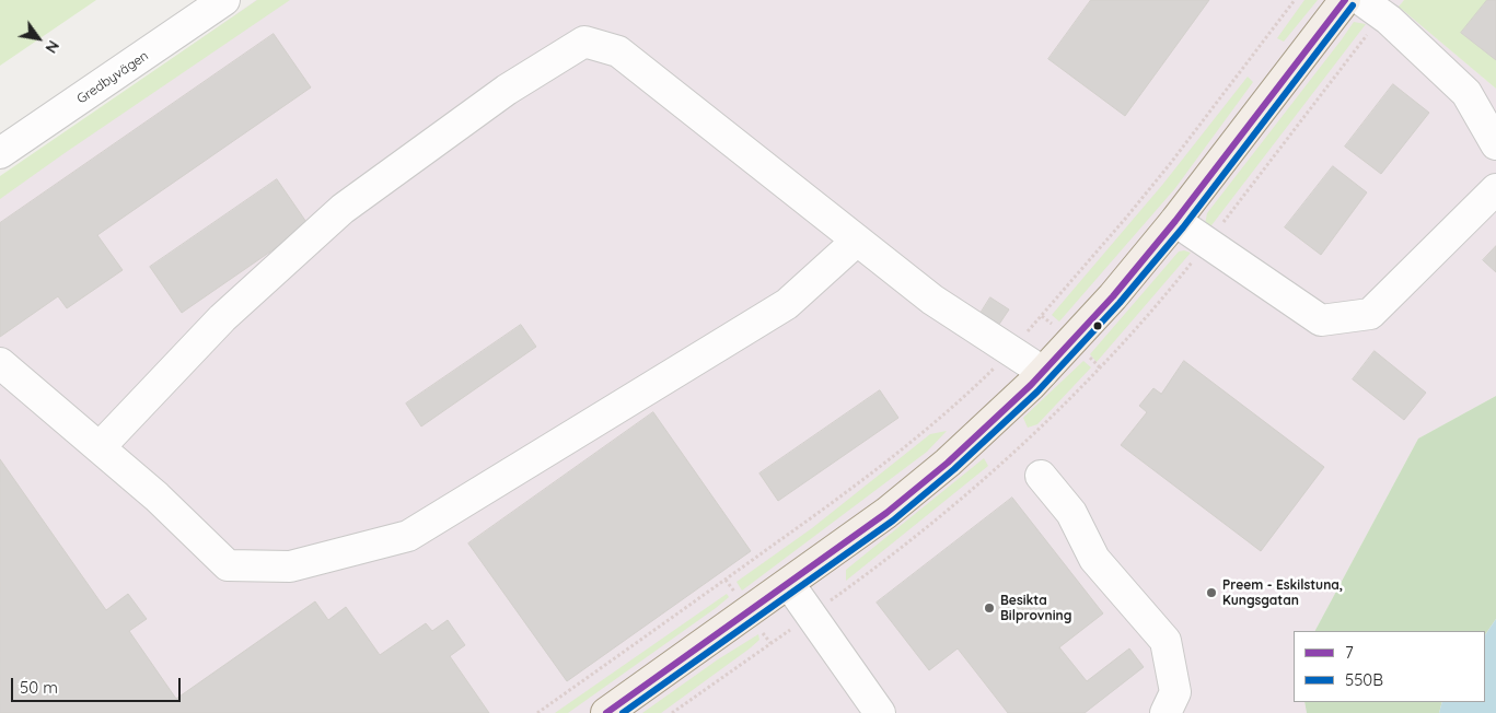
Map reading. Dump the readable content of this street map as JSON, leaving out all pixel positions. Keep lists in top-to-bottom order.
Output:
{
  "streets": {
    "street": ["Gredbyvägen"]
  },
  "places": ["Preem - Eskilstuna, Kungsgatan", "Besikta Bilprovning"],
  "lines": ["transit line 7", "transit line 550B"],
  "legend": ["7", "550B"],
  "scale_bar": "50 m",
  "north": "bottom right"
}
